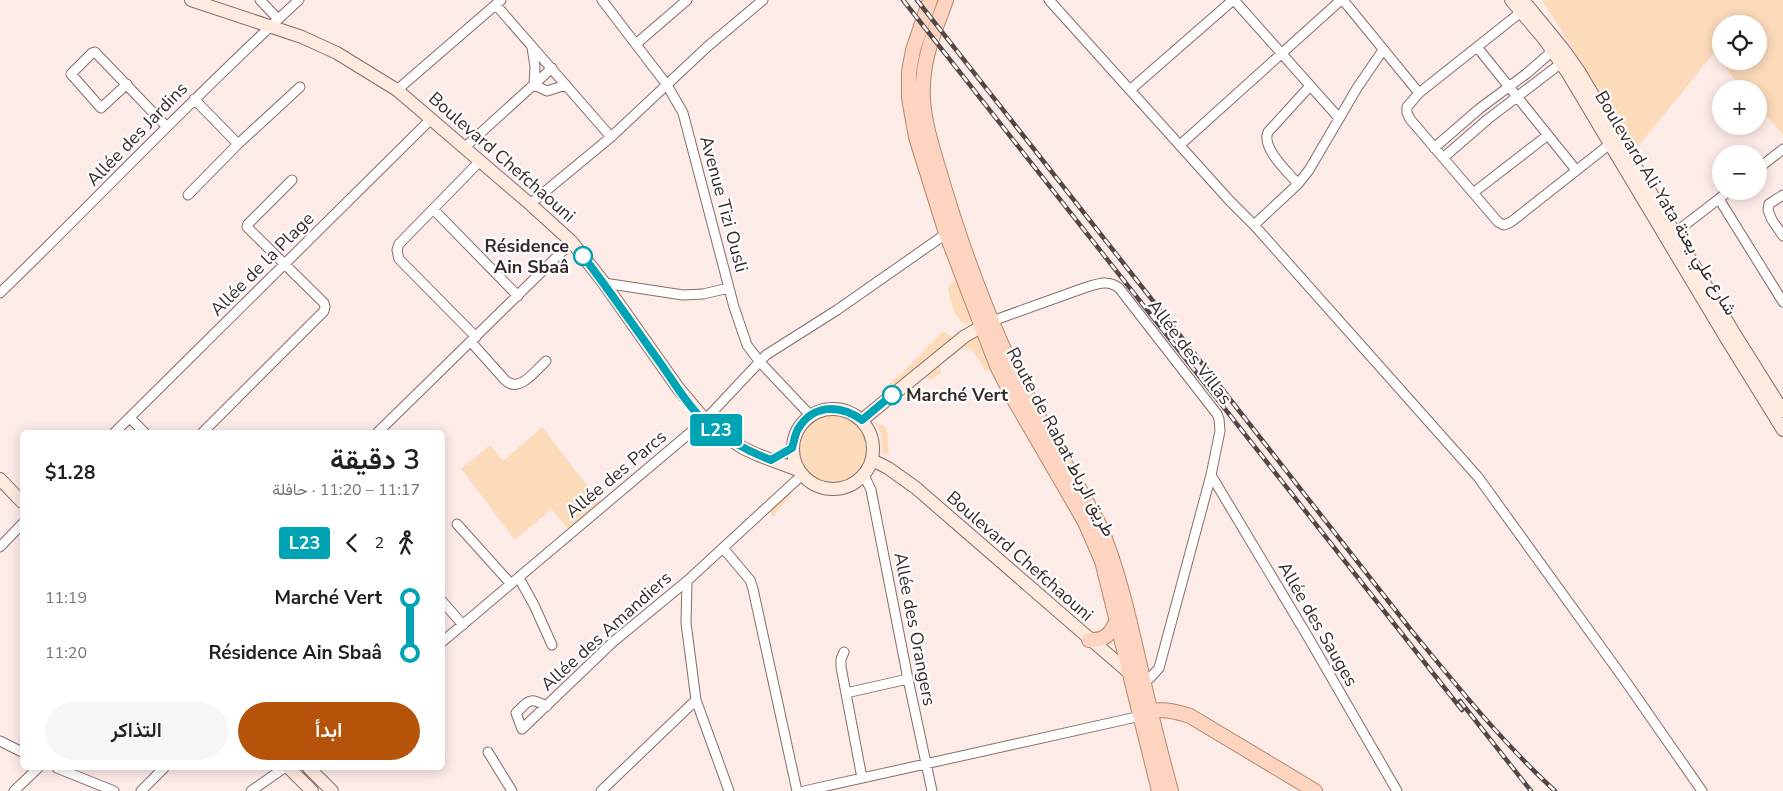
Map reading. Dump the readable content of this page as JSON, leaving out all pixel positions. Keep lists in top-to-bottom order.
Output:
{
  "streets": {
    "main road": ["Route de Rabat طريق الرباط"],
    "street": [
      "Allée des Jardins",
      "Boulevard Chefchaouni",
      "Boulevard Ali Yata شارع علي يعتة",
      "Avenue Tizi Ousli",
      "Allée de la Plage",
      "Allée des Villas",
      "Allée des Parcs",
      "Allée des Sauges",
      "Allée des Orangers",
      "Allée des Amandiers"
    ]
  },
  "crossings": [
    ["Allée des Jardins", "Boulevard Chefchaouni"],
    ["Boulevard Chefchaouni", "Avenue Tizi Ousli"],
    ["Boulevard Chefchaouni", "Allée de la Plage"],
    ["Boulevard Chefchaouni", "Allée des Villas"],
    ["Boulevard Chefchaouni", "Route de Rabat طريق الرباط"],
    ["Boulevard Chefchaouni", "Allée des Parcs"],
    ["Boulevard Chefchaouni", "Allée des Orangers"],
    ["Boulevard Chefchaouni", "Allée des Amandiers"],
    ["Avenue Tizi Ousli", "Allée des Villas"],
    ["Avenue Tizi Ousli", "Allée des Parcs"],
    ["Avenue Tizi Ousli", "Allée des Orangers"],
    ["Avenue Tizi Ousli", "Allée des Amandiers"],
    ["Allée des Villas", "Route de Rabat طريق الرباط"],
    ["Allée des Villas", "Allée des Sauges"],
    ["Allée des Villas", "Allée des Orangers"],
    ["Allée des Villas", "Allée des Amandiers"],
    ["Route de Rabat طريق الرباط", "Allée des Parcs"],
    ["Allée des Orangers", "Allée des Amandiers"]
  ],
  "places": ["Résidence Ain Sbaâ", "Marché Vert"],
  "lines": ["bus line L23"],
  "page": {
    "on_map": "L23",
    "map_buttons": ["+", "−"],
    "heading": ["3 دقيقة", "11:17 – 11:20 · حافلة", "$1.28"],
    "legs": ["2", "L23"],
    "list": [
      {
        "name": "Marché Vert",
        "value": "11:19"
      },
      {
        "name": "Résidence Ain Sbaâ",
        "value": "11:20"
      }
    ],
    "buttons": ["ابدأ", "التذاكر"]
  }
}
